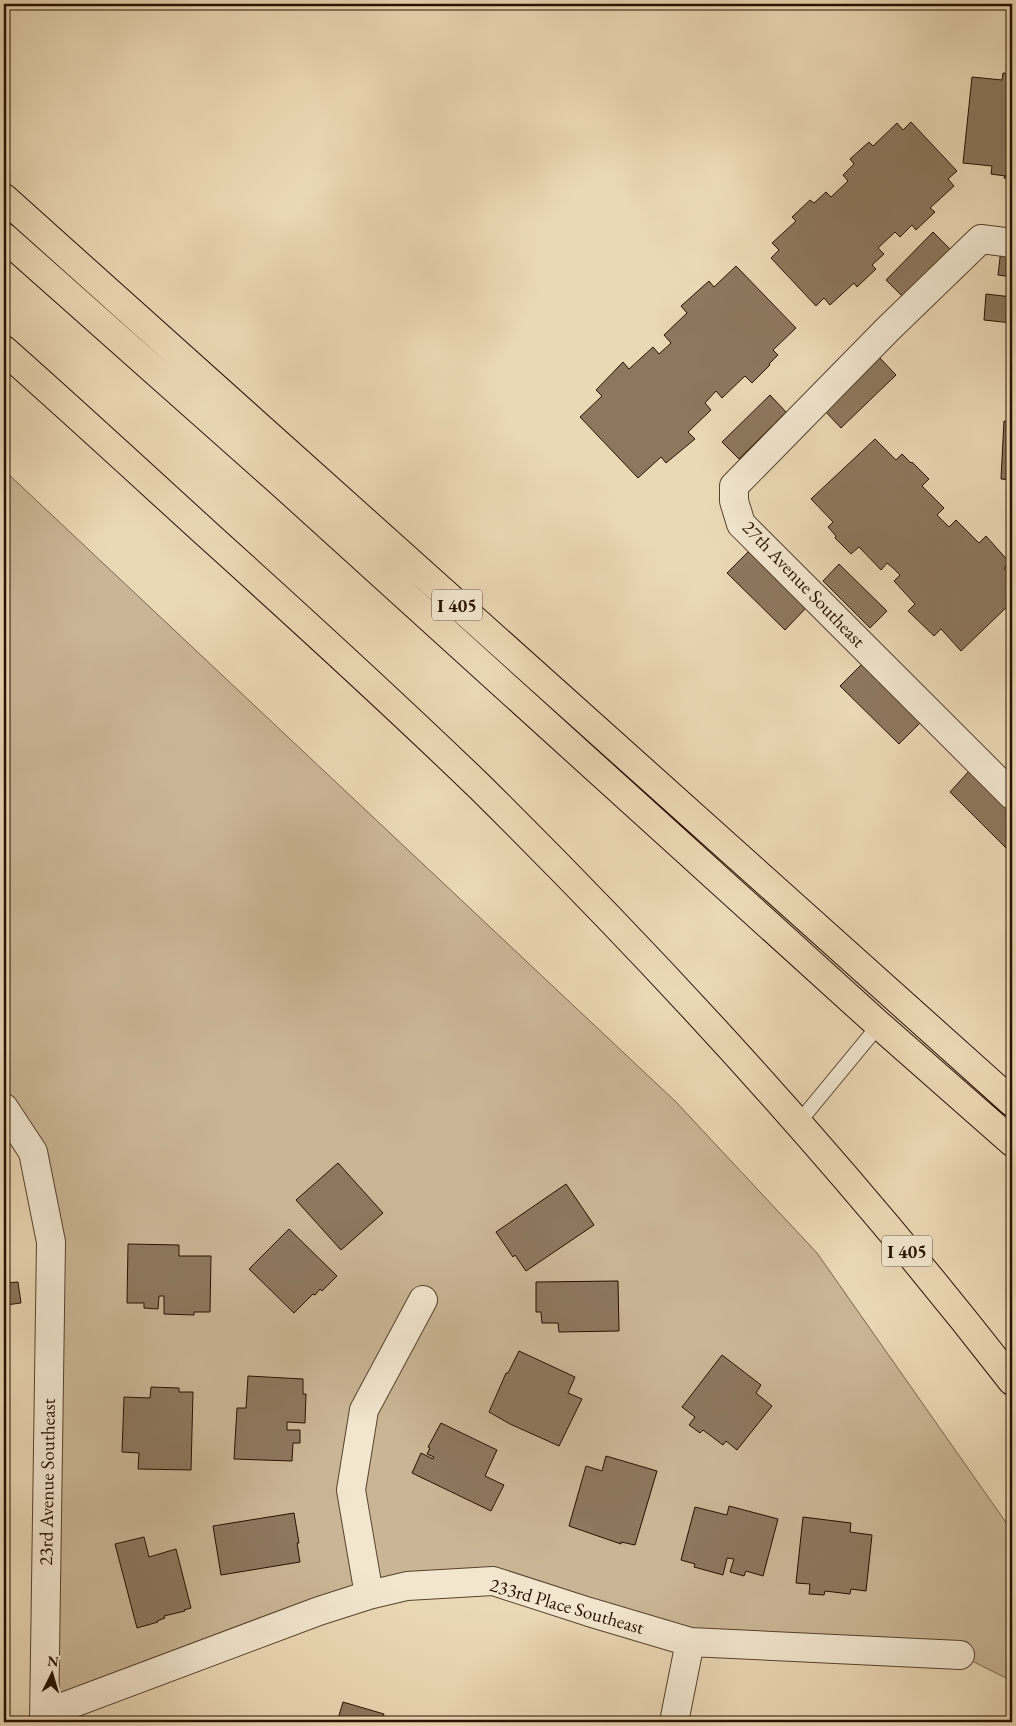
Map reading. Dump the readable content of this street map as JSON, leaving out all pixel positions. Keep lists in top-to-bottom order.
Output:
{
  "streets": {
    "highway": ["I 405"],
    "street": ["27th Avenue Southeast", "23rd Avenue Southeast", "233rd Place Southeast"]
  },
  "crossings": [
    ["23rd Avenue Southeast", "233rd Place Southeast"]
  ],
  "north": "top"
}
